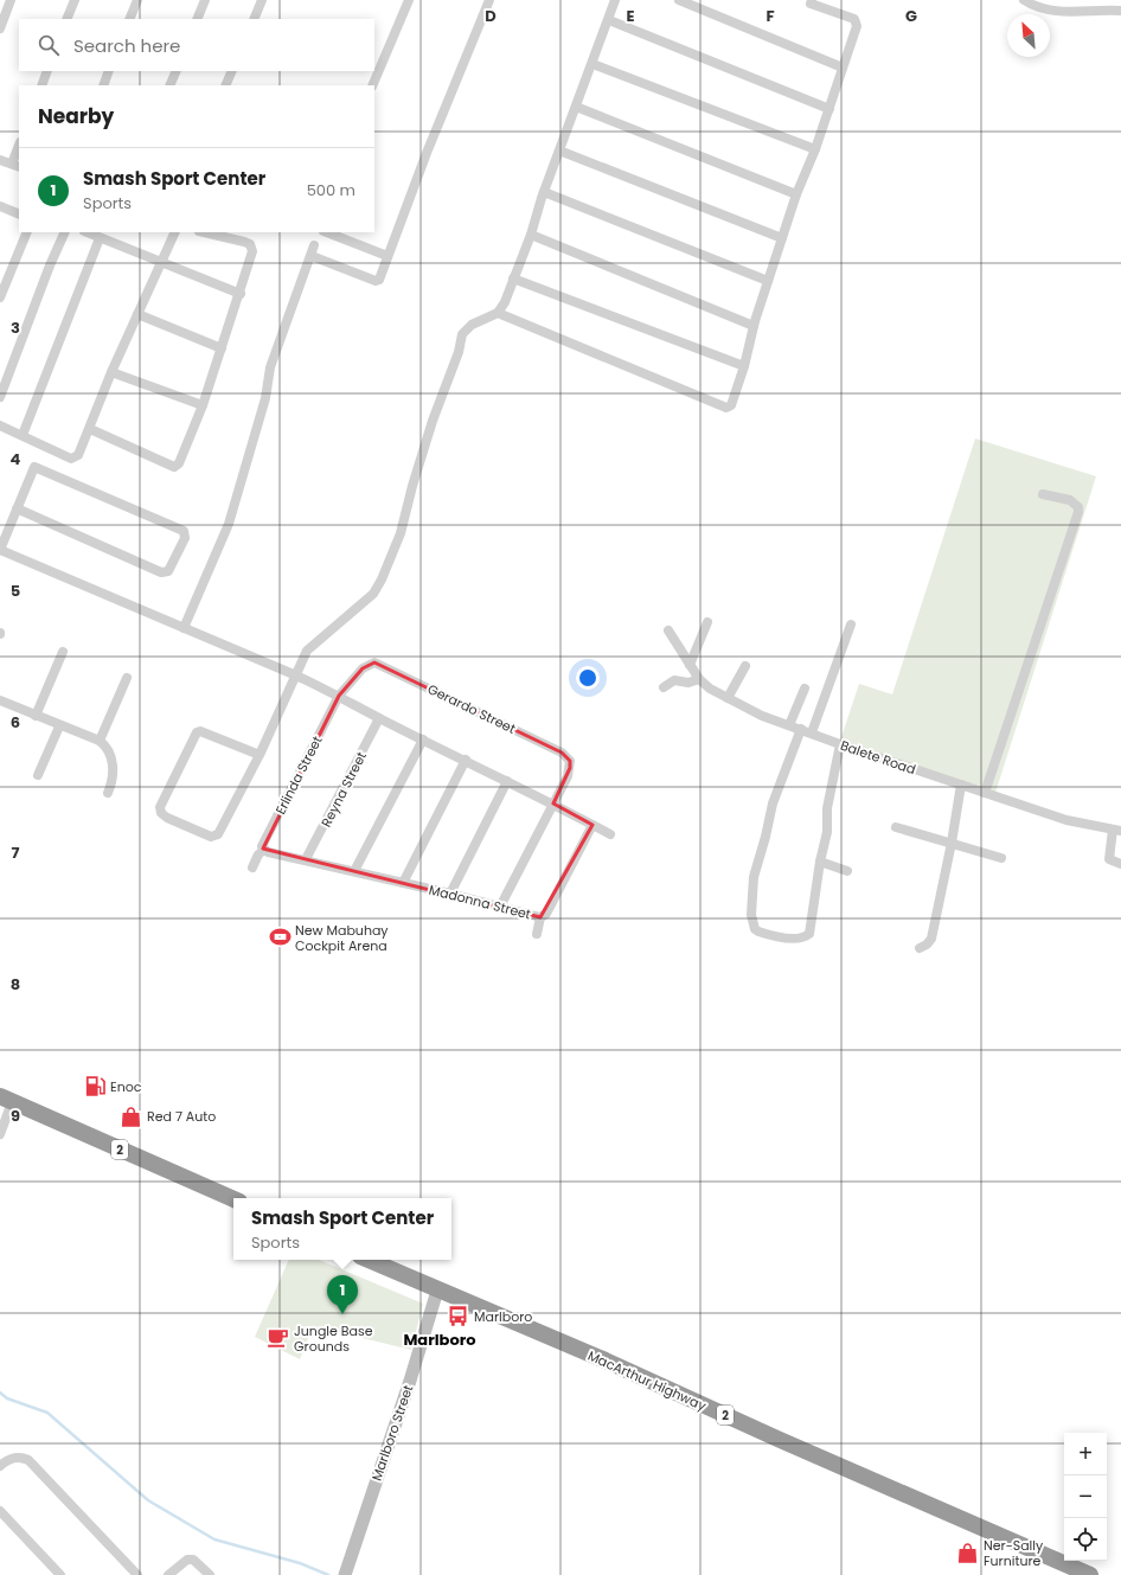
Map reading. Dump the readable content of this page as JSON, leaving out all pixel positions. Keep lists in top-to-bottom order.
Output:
{
  "streets": {
    "highway": ["2", "MacArthur Highway"],
    "street": [
      "Gerardo Street",
      "Balete Road",
      "Erlinda Street",
      "Reyna Street",
      "Madonna Street",
      "Marlboro Street"
    ]
  },
  "crossings": [
    ["Gerardo Street", "Erlinda Street"],
    ["Erlinda Street", "Madonna Street"],
    ["Reyna Street", "Madonna Street"],
    ["MacArthur Highway", "Marlboro Street"]
  ],
  "districts": ["Marlboro"],
  "places": {
    "sports": ["New Mabuhay Cockpit Arena"],
    "fuel station": ["Enoc"],
    "shop": ["Red 7 Auto", "Ner-Sally Furniture"],
    "bus stop": ["Marlboro"],
    "cafe": ["Jungle Base Grounds"]
  },
  "north": "top left",
  "page": {
    "search": "Search here",
    "heading": "Nearby",
    "list": [
      {
        "mark": "1",
        "name": "Smash Sport Center",
        "note": "Sports",
        "value": "500 m"
      }
    ],
    "popup": ["Smash Sport Center", "Sports"],
    "pins": "1",
    "map_buttons": ["+", "−"]
  },
  "grid": {
    "columns": [
      "D",
      "E",
      "F",
      "G"
    ],
    "rows": [
      "3",
      "4",
      "5",
      "6",
      "7",
      "8",
      "9"
    ]
  }
}
